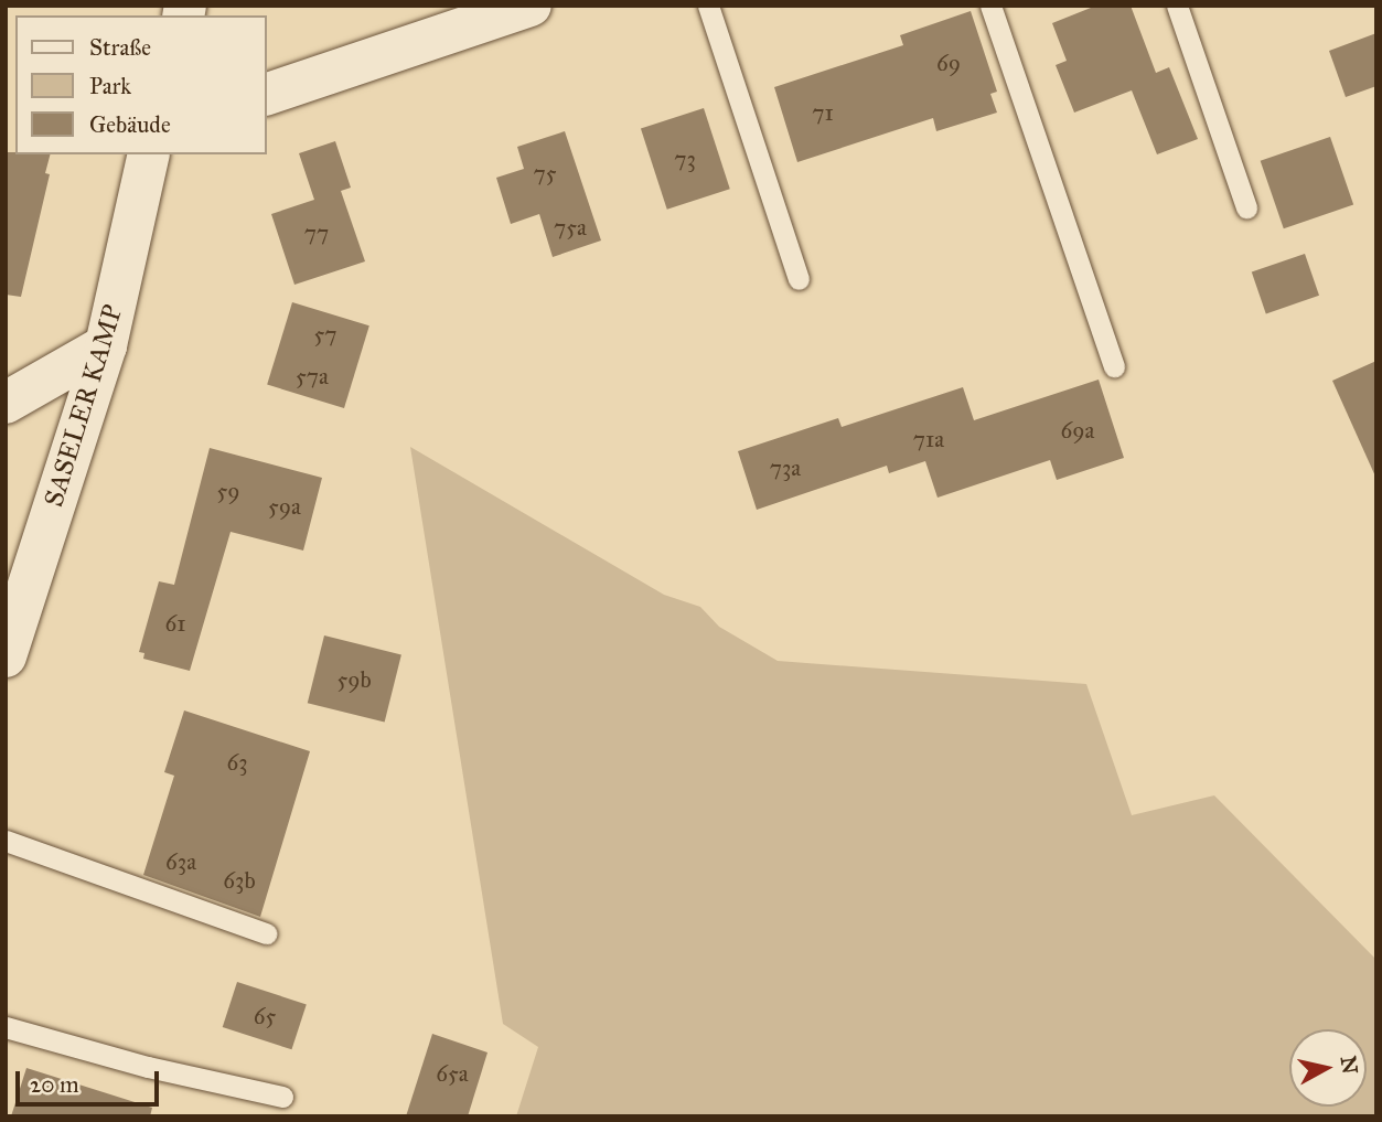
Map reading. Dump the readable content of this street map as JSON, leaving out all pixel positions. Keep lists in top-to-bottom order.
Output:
{
  "streets": {
    "street": ["SASELER KAMP"]
  },
  "house_numbers": [
    "69",
    "71",
    "73",
    "75",
    "75a",
    "77",
    "57",
    "57a",
    "69a",
    "71a",
    "73a",
    "59",
    "59a",
    "61",
    "59b",
    "63",
    "63a",
    "63b",
    "65",
    "65a"
  ],
  "legend": ["Straße", "Park", "Gebäude"],
  "scale_bar": "20 m",
  "north": "right"
}
